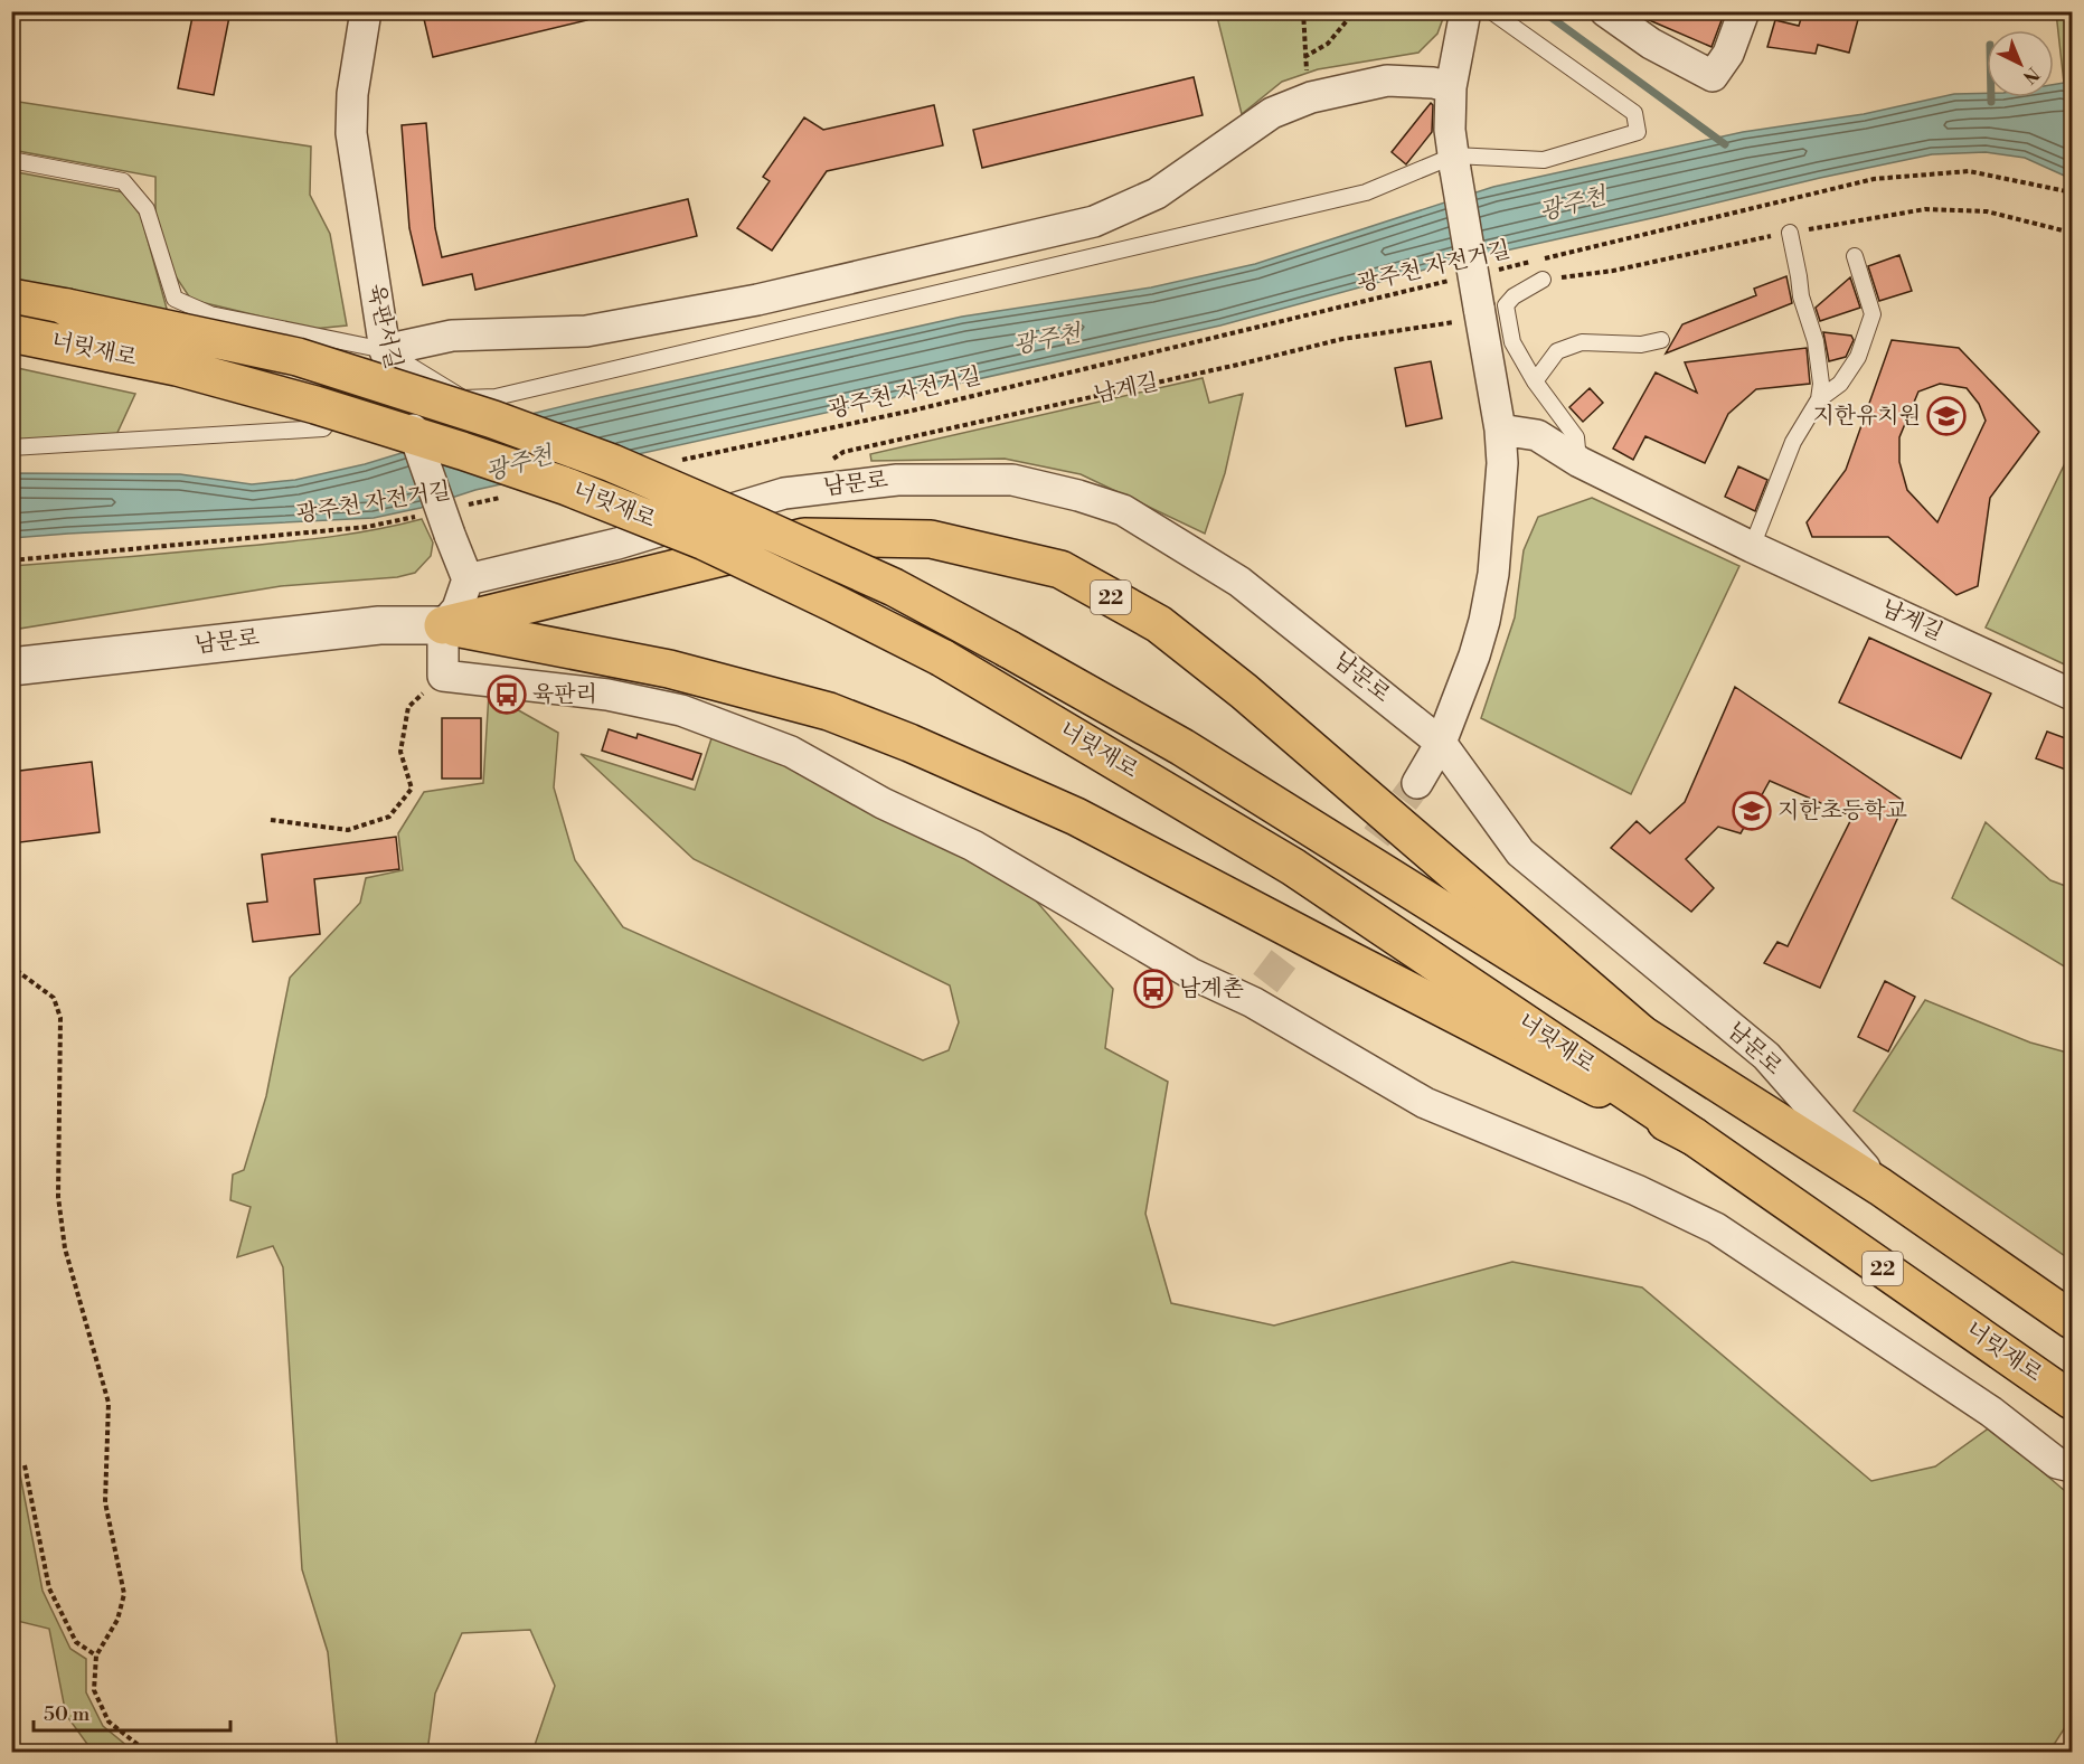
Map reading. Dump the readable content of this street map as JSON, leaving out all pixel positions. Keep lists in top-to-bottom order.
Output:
{
  "streets": {
    "main road": ["너릿재로", "남문로", "22"],
    "street": ["육판서길", "남계길"],
    "path": ["광주천 자전거길"]
  },
  "crossings": [
    ["광주천 자전거길", "육판서길"],
    ["육판서길", "남문로"],
    ["너릿재로", "남문로"],
    ["너릿재로", "22"],
    ["남문로", "22"]
  ],
  "water": ["광주천"],
  "places": {
    "school or university": ["지한유치원", "지한초등학교"],
    "bus stop": ["육판리", "남계촌"]
  },
  "scale_bar": "50 m",
  "north": "bottom right"
}
